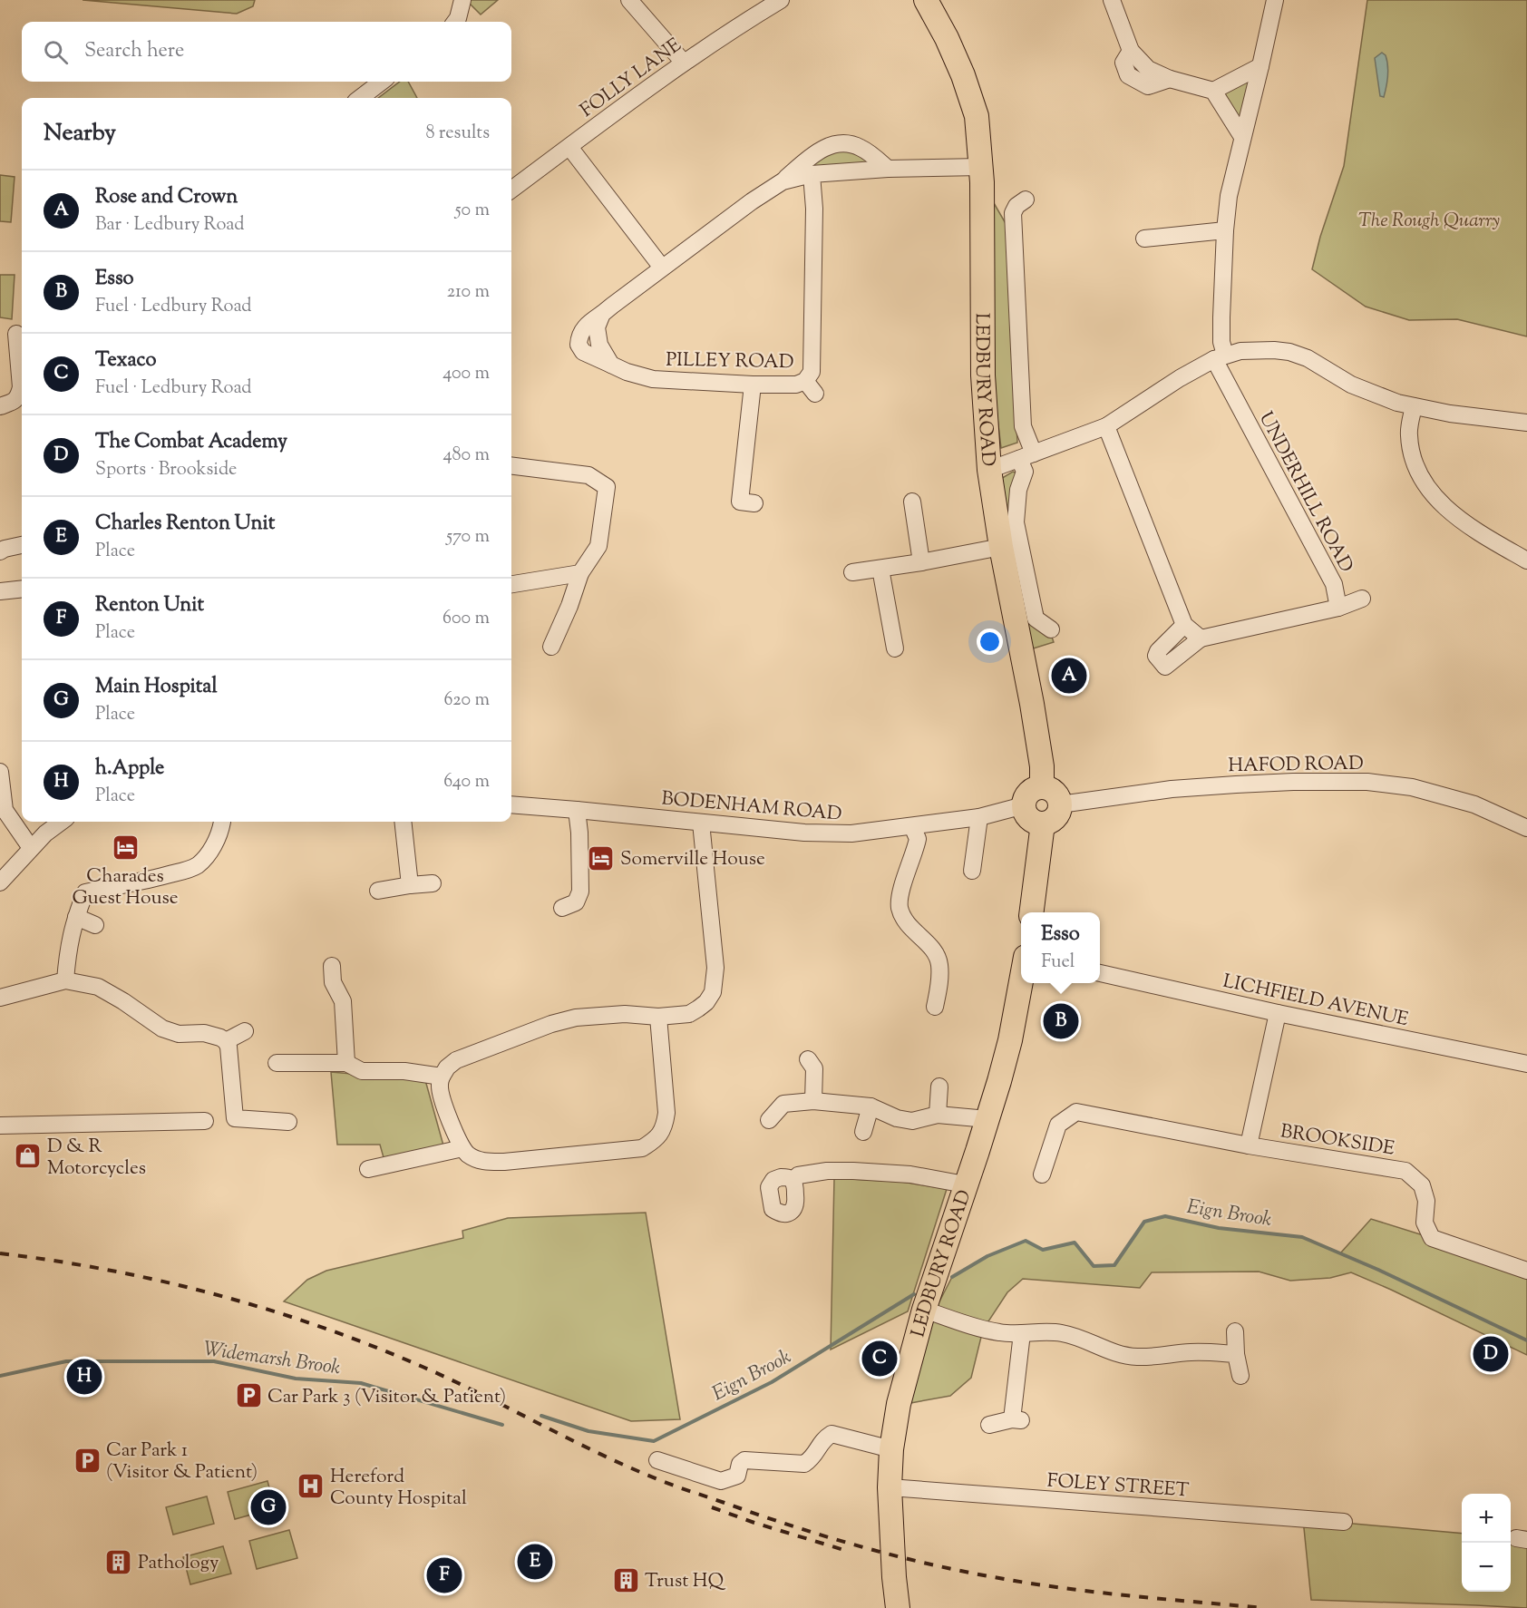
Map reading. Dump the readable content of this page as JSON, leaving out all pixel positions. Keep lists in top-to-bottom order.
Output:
{
  "streets": {
    "highway": ["LEDBURY ROAD"],
    "street": [
      "FOLLY LANE",
      "PILLEY ROAD",
      "UNDERHILL ROAD",
      "HAFOD ROAD",
      "BODENHAM ROAD",
      "LICHFIELD AVENUE",
      "BROOKSIDE",
      "FOLEY STREET"
    ]
  },
  "crossings": [
    ["PILLEY ROAD", "LEDBURY ROAD"],
    ["LEDBURY ROAD", "HAFOD ROAD"],
    ["LEDBURY ROAD", "BODENHAM ROAD"],
    ["LEDBURY ROAD", "FOLEY STREET"],
    ["HAFOD ROAD", "BODENHAM ROAD"],
    ["LICHFIELD AVENUE", "BROOKSIDE"]
  ],
  "water": ["Eign Brook", "Widemarsh Brook"],
  "parks": ["The Rough Quarry"],
  "places": {
    "hotel": ["Charades Guest House", "Somerville House"],
    "shop": ["D & R Motorcycles"],
    "parking": ["Car Park 3 (Visitor & Patient)", "Car Park 1 (Visitor & Patient)"],
    "hospital": ["Hereford County Hospital"],
    "building": ["Pathology", "Trust HQ"]
  },
  "page": {
    "search": "Search here",
    "heading": ["Nearby", "8 results"],
    "list": [
      {
        "mark": "A",
        "name": "Rose and Crown",
        "note": "Bar · Ledbury Road",
        "value": "50 m"
      },
      {
        "mark": "B",
        "name": "Esso",
        "note": "Fuel · Ledbury Road",
        "value": "210 m"
      },
      {
        "mark": "C",
        "name": "Texaco",
        "note": "Fuel · Ledbury Road",
        "value": "400 m"
      },
      {
        "mark": "D",
        "name": "The Combat Academy",
        "note": "Sports · Brookside",
        "value": "480 m"
      },
      {
        "mark": "E",
        "name": "Charles Renton Unit",
        "note": "Place",
        "value": "570 m"
      },
      {
        "mark": "F",
        "name": "Renton Unit",
        "note": "Place",
        "value": "600 m"
      },
      {
        "mark": "G",
        "name": "Main Hospital",
        "note": "Place",
        "value": "620 m"
      },
      {
        "mark": "H",
        "name": "h.Apple",
        "note": "Place",
        "value": "640 m"
      }
    ],
    "pins": [
      "A",
      "B",
      "D",
      "C",
      "H",
      "G",
      "E",
      "F"
    ],
    "popup": ["Esso", "Fuel"],
    "map_buttons": ["+", "−"]
  }
}
